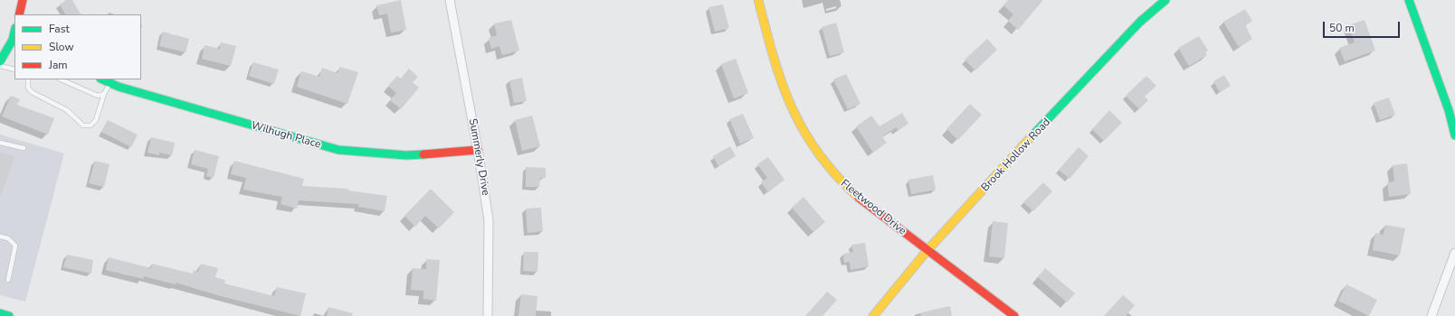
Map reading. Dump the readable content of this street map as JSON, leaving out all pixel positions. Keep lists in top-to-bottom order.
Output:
{
  "streets": {
    "street": [
      "Wilhugh Place",
      "Brook Hollow Road",
      "Summerly Drive",
      "Fleetwood Drive"
    ]
  },
  "crossings": [
    ["Wilhugh Place", "Summerly Drive"],
    ["Brook Hollow Road", "Fleetwood Drive"]
  ],
  "legend": ["Fast", "Slow", "Jam"],
  "scale_bar": "50 m"
}
